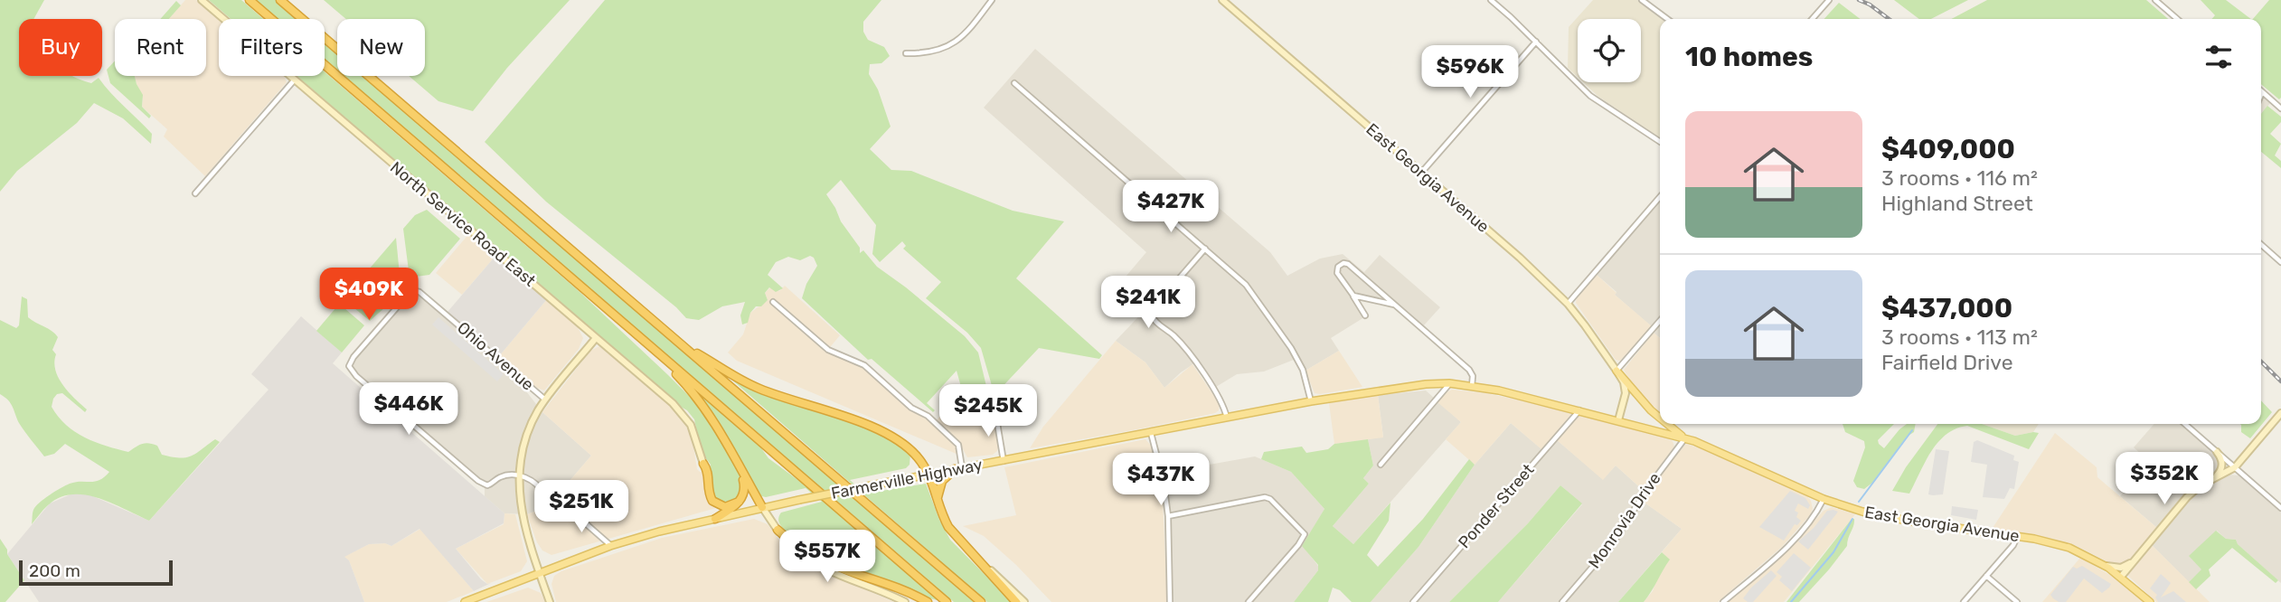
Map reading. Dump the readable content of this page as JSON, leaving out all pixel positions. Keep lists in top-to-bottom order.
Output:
{
  "streets": {
    "main road": ["East Georgia Avenue", "Farmerville Highway"],
    "street": [
      "North Service Road East",
      "Ohio Avenue",
      "Ponder Street",
      "Monrovia Drive"
    ]
  },
  "crossings": [
    ["East Georgia Avenue", "Farmerville Highway"],
    ["East Georgia Avenue", "Monrovia Drive"],
    ["Farmerville Highway", "Ponder Street"]
  ],
  "scale_bar": "200 m",
  "page": {
    "chip": [
      "Buy",
      "Rent",
      "Filters",
      "New"
    ],
    "heading": "10 homes",
    "price": [
      "$596K",
      "$427K",
      "$409K",
      "$241K",
      "$446K",
      "$245K",
      "$352K",
      "$437K",
      "$251K",
      "$557K"
    ],
    "list": [
      {
        "name": "$409,000",
        "note": "3 rooms · 116 m² · Highland Street"
      },
      {
        "name": "$437,000",
        "note": "3 rooms · 113 m² · Fairfield Drive"
      }
    ],
    "scale": "200 m"
  }
}
